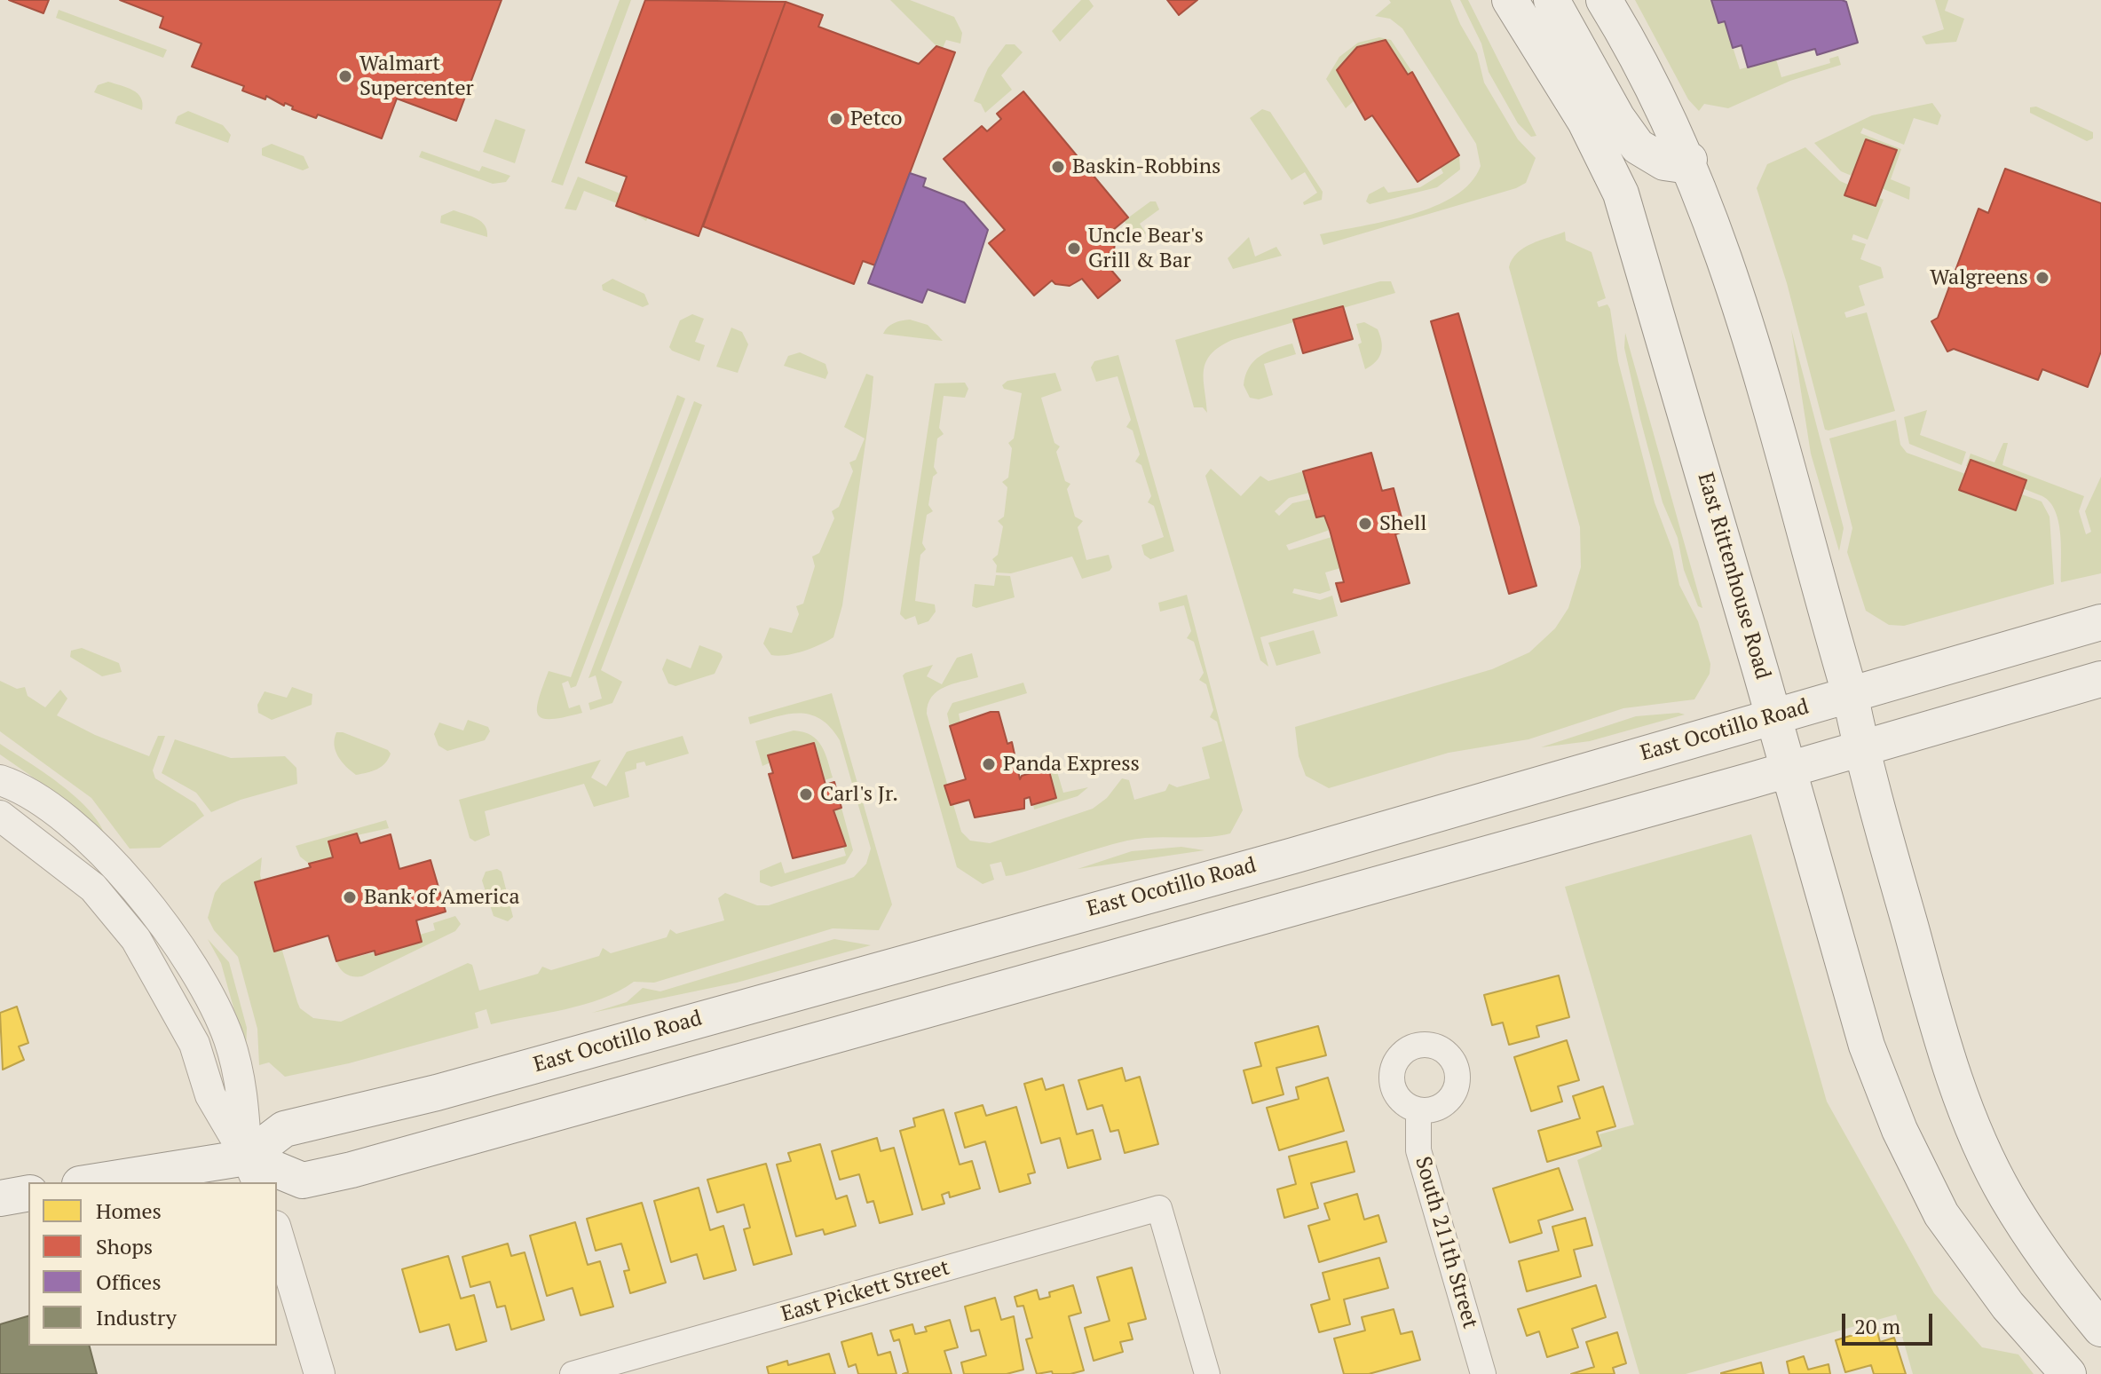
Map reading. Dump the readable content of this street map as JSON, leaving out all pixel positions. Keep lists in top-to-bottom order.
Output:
{
  "streets": {
    "main road": ["East Rittenhouse Road", "East Ocotillo Road"],
    "street": ["South 211th Street", "East Pickett Street"]
  },
  "crossings": [
    ["East Rittenhouse Road", "East Ocotillo Road"]
  ],
  "places": [
    "Walmart Supercenter",
    "Petco",
    "Baskin-Robbins",
    "Uncle Bear's Grill & Bar",
    "Walgreens",
    "Shell",
    "Panda Express",
    "Carl's Jr.",
    "Bank of America"
  ],
  "legend": [
    "Homes",
    "Shops",
    "Offices",
    "Industry"
  ],
  "scale_bar": "20 m"
}
